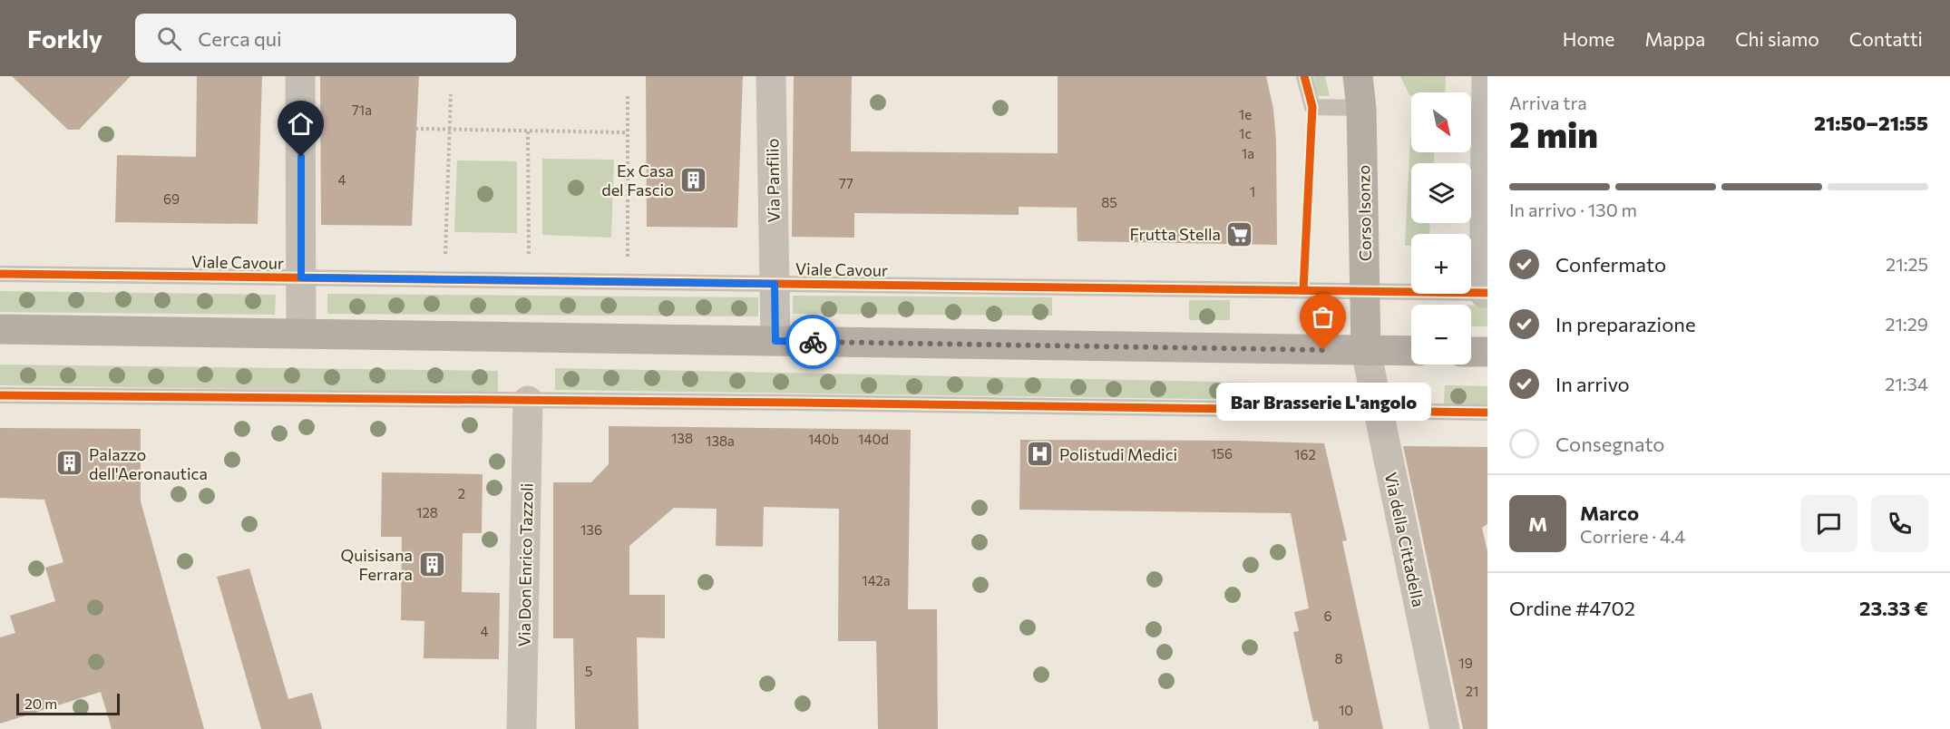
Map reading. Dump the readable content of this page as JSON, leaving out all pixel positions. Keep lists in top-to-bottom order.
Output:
{
  "streets": {
    "street": [
      "Via Panfilio",
      "Corso Isonzo",
      "Via della Cittadella",
      "Via Don Enrico Tazzoli"
    ],
    "lane": ["Viale Cavour"]
  },
  "crossings": [
    ["Via Panfilio", "Viale Cavour"],
    ["Corso Isonzo", "Viale Cavour"],
    ["Corso Isonzo", "Via della Cittadella"]
  ],
  "places": {
    "building": ["Ex Casa del Fascio", "Palazzo dell'Aeronautica", "Quisisana Ferrara"],
    "supermarket": ["Frutta Stella"],
    "other": ["Bar Brasserie L'angolo"],
    "hospital": ["Polistudi Medici"]
  },
  "house_numbers": [
    "71a",
    "1e",
    "1c",
    "1a",
    "4",
    "77",
    "1",
    "69",
    "85",
    "138",
    "140b",
    "140d",
    "138a",
    "156",
    "162",
    "2",
    "128",
    "136",
    "142a",
    "6",
    "4",
    "8",
    "19",
    "5",
    "21",
    "10"
  ],
  "scale_bar": "20 m",
  "north": "bottom right",
  "page": {
    "header": "Forkly",
    "search": "Cerca qui",
    "nav": [
      "Home",
      "Mappa",
      "Chi siamo",
      "Contatti"
    ],
    "heading": ["2 min", "Arriva tra", "21:50–21:55"],
    "panel": [
      "Marco",
      "Corriere · 4.4",
      "Ordine #4702",
      "23.33 €"
    ],
    "map_buttons": ["+", "−"],
    "bar": "In arrivo · 130 m",
    "list": [
      ["Confermato", "21:25"],
      ["In preparazione", "21:29"],
      ["In arrivo", "21:34"],
      "Consegnato"
    ],
    "bubble": "Bar Brasserie L'angolo",
    "round": "M",
    "scale": "20 m"
  }
}
